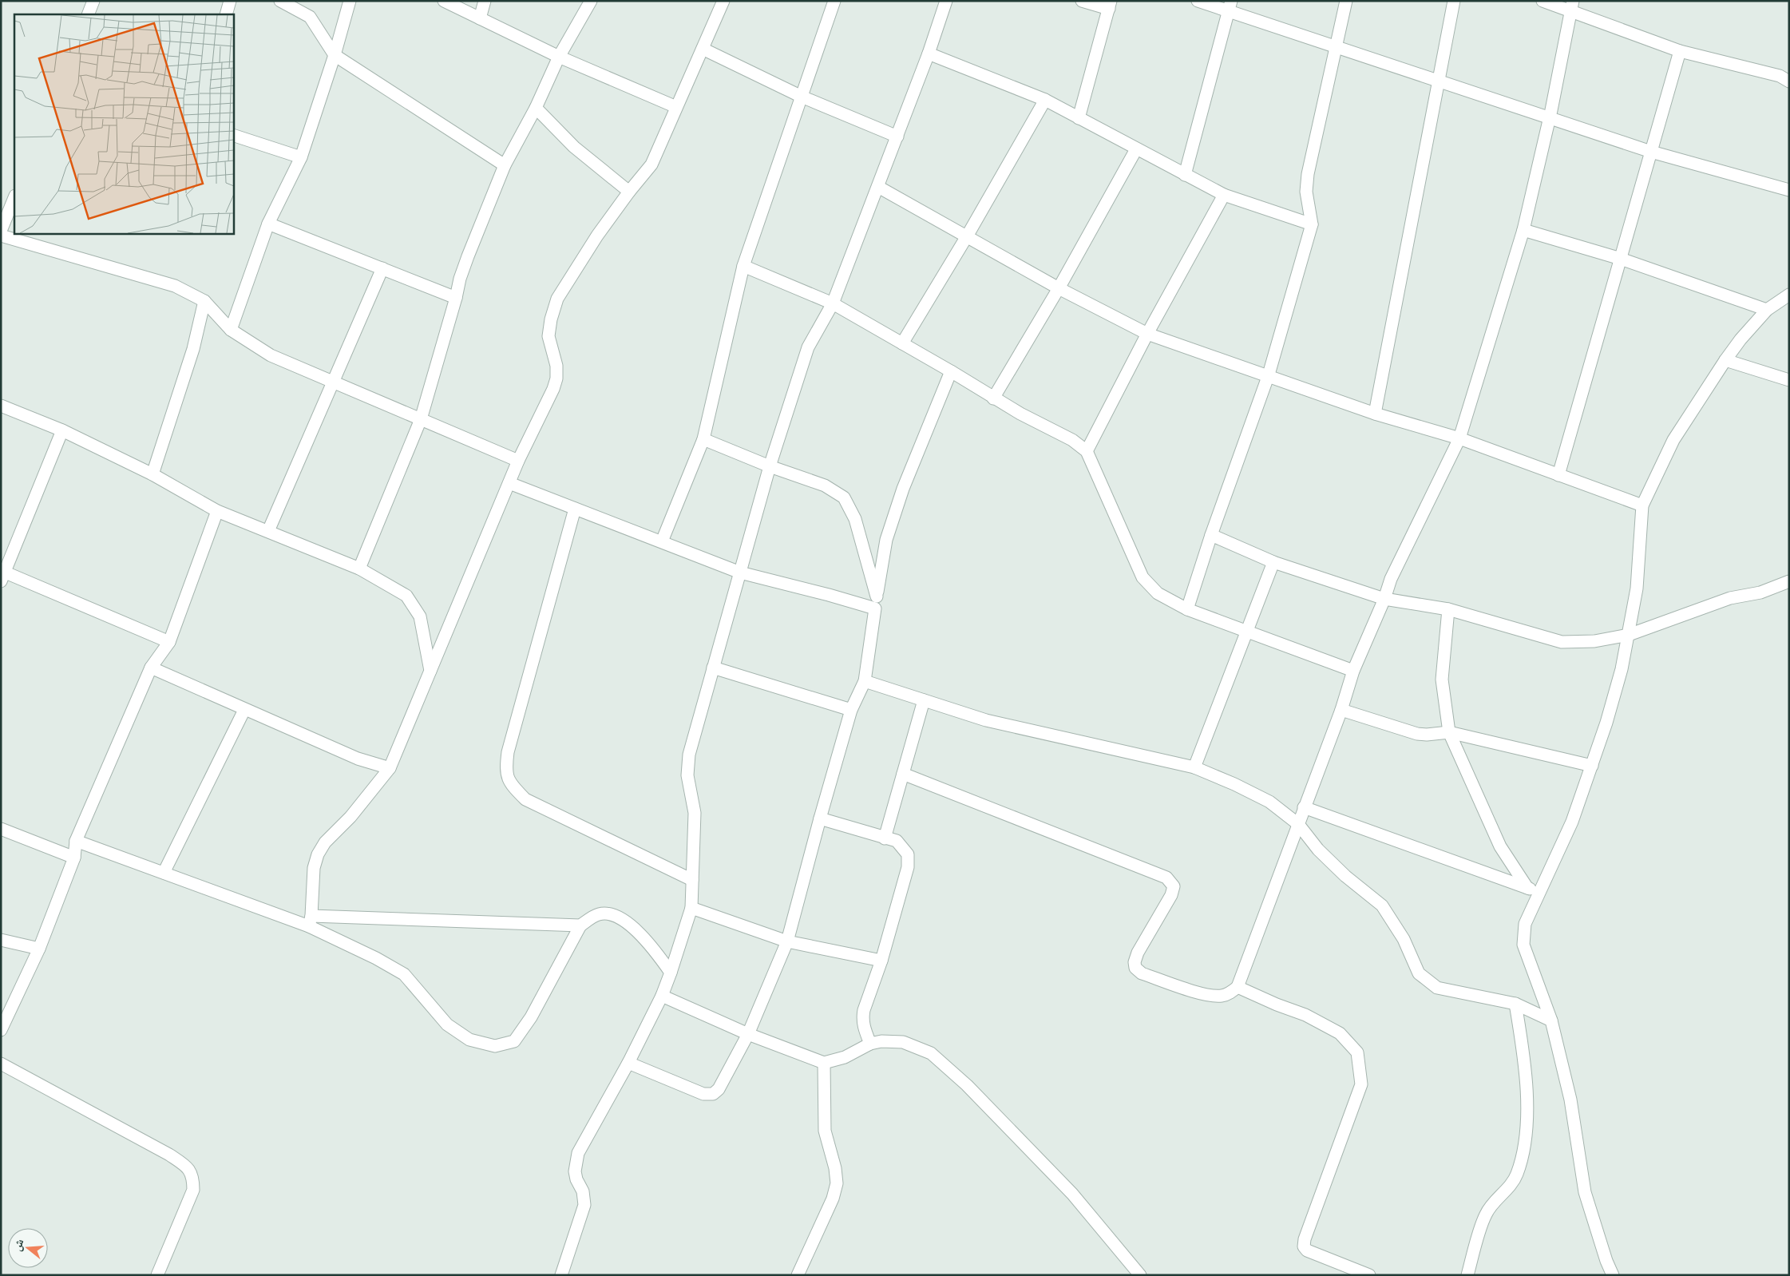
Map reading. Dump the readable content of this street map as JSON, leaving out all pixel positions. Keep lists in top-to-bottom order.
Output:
{
  "north": "left"
}
